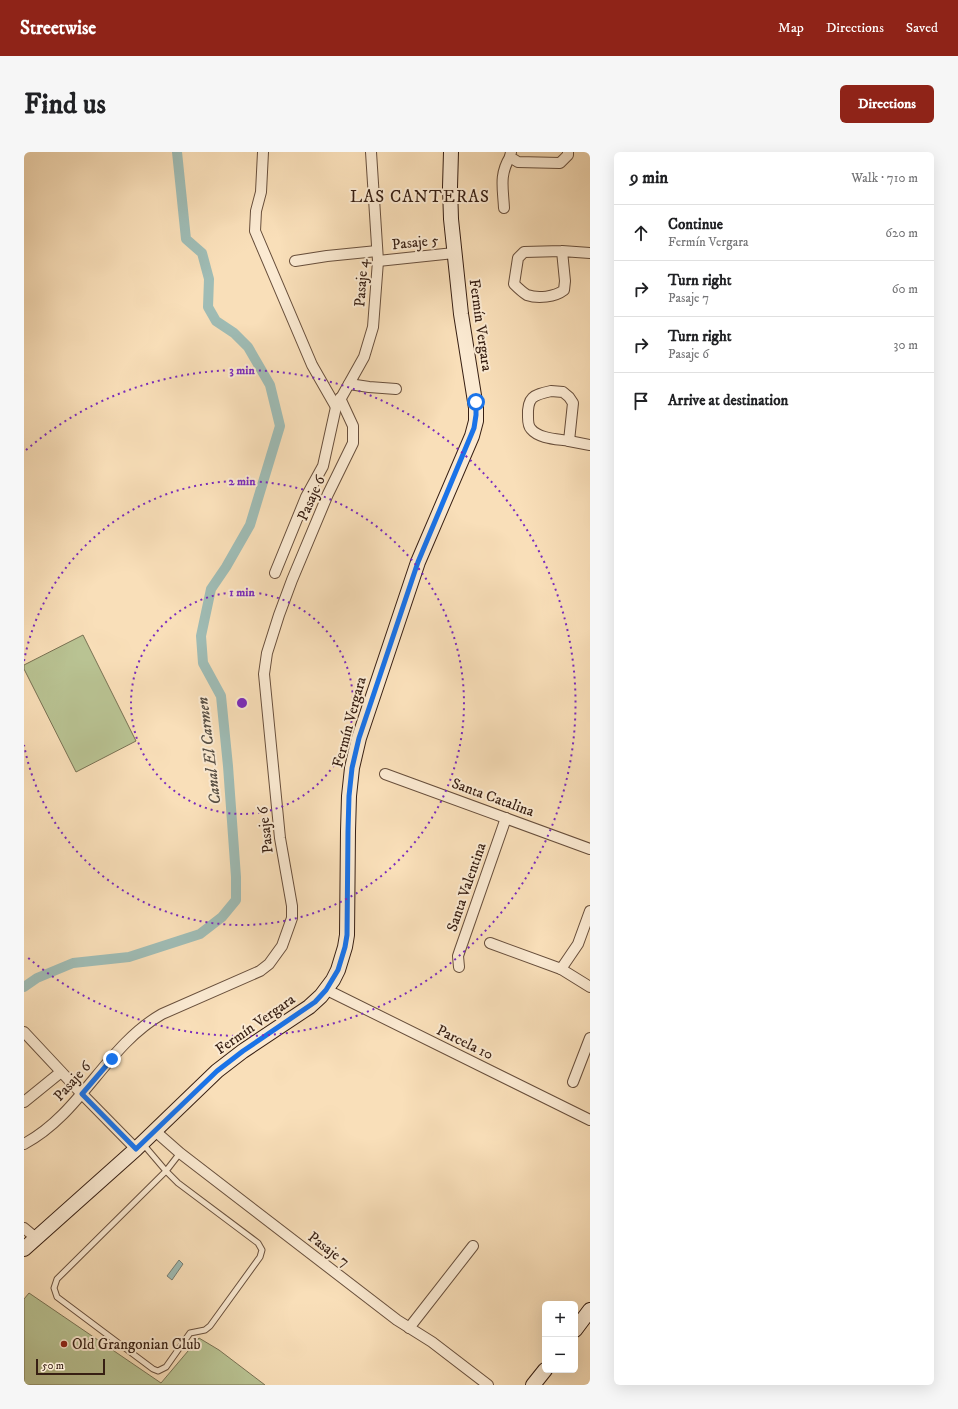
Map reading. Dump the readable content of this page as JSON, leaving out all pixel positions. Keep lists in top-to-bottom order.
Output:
{
  "streets": {
    "street": [
      "Pasaje 5",
      "Pasaje 4",
      "Fermín Vergara",
      "Pasaje 6",
      "Santa Catalina",
      "Santa Valentina",
      "Parcela 10",
      "Pasaje 7"
    ]
  },
  "crossings": [
    ["Pasaje 5", "Pasaje 4"],
    ["Pasaje 5", "Fermín Vergara"],
    ["Pasaje 4", "Pasaje 6"],
    ["Fermín Vergara", "Parcela 10"],
    ["Fermín Vergara", "Pasaje 7"],
    ["Santa Catalina", "Santa Valentina"]
  ],
  "districts": ["LAS CANTERAS"],
  "water": ["Canal El Carmen"],
  "places": ["Old Grangonian Club"],
  "scale_bar": "50 m",
  "page": {
    "header": "Streetwise",
    "nav": ["Map", "Directions", "Saved"],
    "buttons": "Directions",
    "title": "Find us",
    "heading": ["9 min", "Walk · 710 m"],
    "list": [
      ["Continue", "Fermín Vergara", "620 m"],
      ["Turn right", "Pasaje 7", "60 m"],
      ["Turn right", "Pasaje 6", "30 m"],
      "Arrive at destination"
    ],
    "map_buttons": ["+", "−"],
    "scale": "50 m"
  },
  "rings": ["3 min", "2 min", "1 min"]
}
